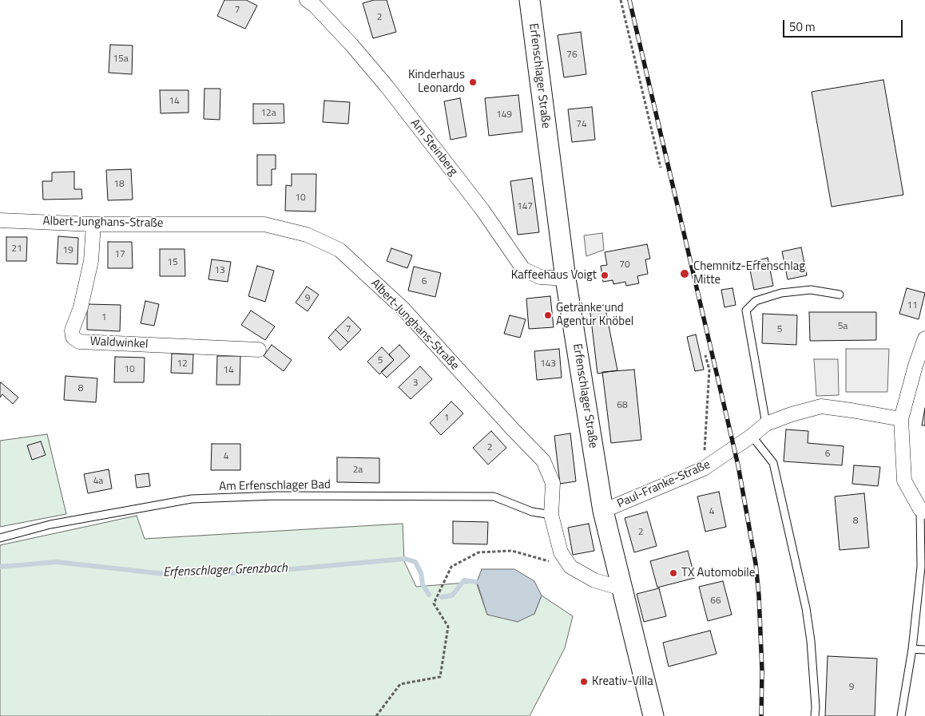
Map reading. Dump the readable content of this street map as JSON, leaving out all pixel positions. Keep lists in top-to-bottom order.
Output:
{
  "streets": {
    "main road": ["Erfenschlager Straße"],
    "street": [
      "Am Steinberg",
      "Albert-Junghans-Straße",
      "Waldwinkel",
      "Paul-Franke-Straße"
    ],
    "lane": ["Am Erfenschlager Bad"]
  },
  "crossings": [
    ["Erfenschlager Straße", "Am Steinberg"],
    ["Erfenschlager Straße", "Albert-Junghans-Straße"],
    ["Erfenschlager Straße", "Paul-Franke-Straße"],
    ["Albert-Junghans-Straße", "Waldwinkel"],
    ["Albert-Junghans-Straße", "Am Erfenschlager Bad"]
  ],
  "water": ["Erfenschlager Grenzbach"],
  "places": [
    "Kinderhaus Leonardo",
    "Chemnitz-Erfenschlag Mitte",
    "Kaffeehaus Voigt",
    "Getränke und Agentur Knöbel",
    "TX Automobile",
    "Kreativ-Villa"
  ],
  "house_numbers": [
    "7",
    "2",
    "76",
    "15a",
    "14",
    "12a",
    "149",
    "74",
    "18",
    "10",
    "147",
    "21",
    "19",
    "17",
    "15",
    "70",
    "13",
    "6",
    "9",
    "11",
    "1",
    "5a",
    "7",
    "5",
    "5",
    "12",
    "143",
    "10",
    "14",
    "3",
    "8",
    "68",
    "1",
    "2",
    "6",
    "4",
    "2a",
    "4a",
    "4",
    "8",
    "2",
    "66",
    "9"
  ],
  "scale_bar": "50 m"
}
